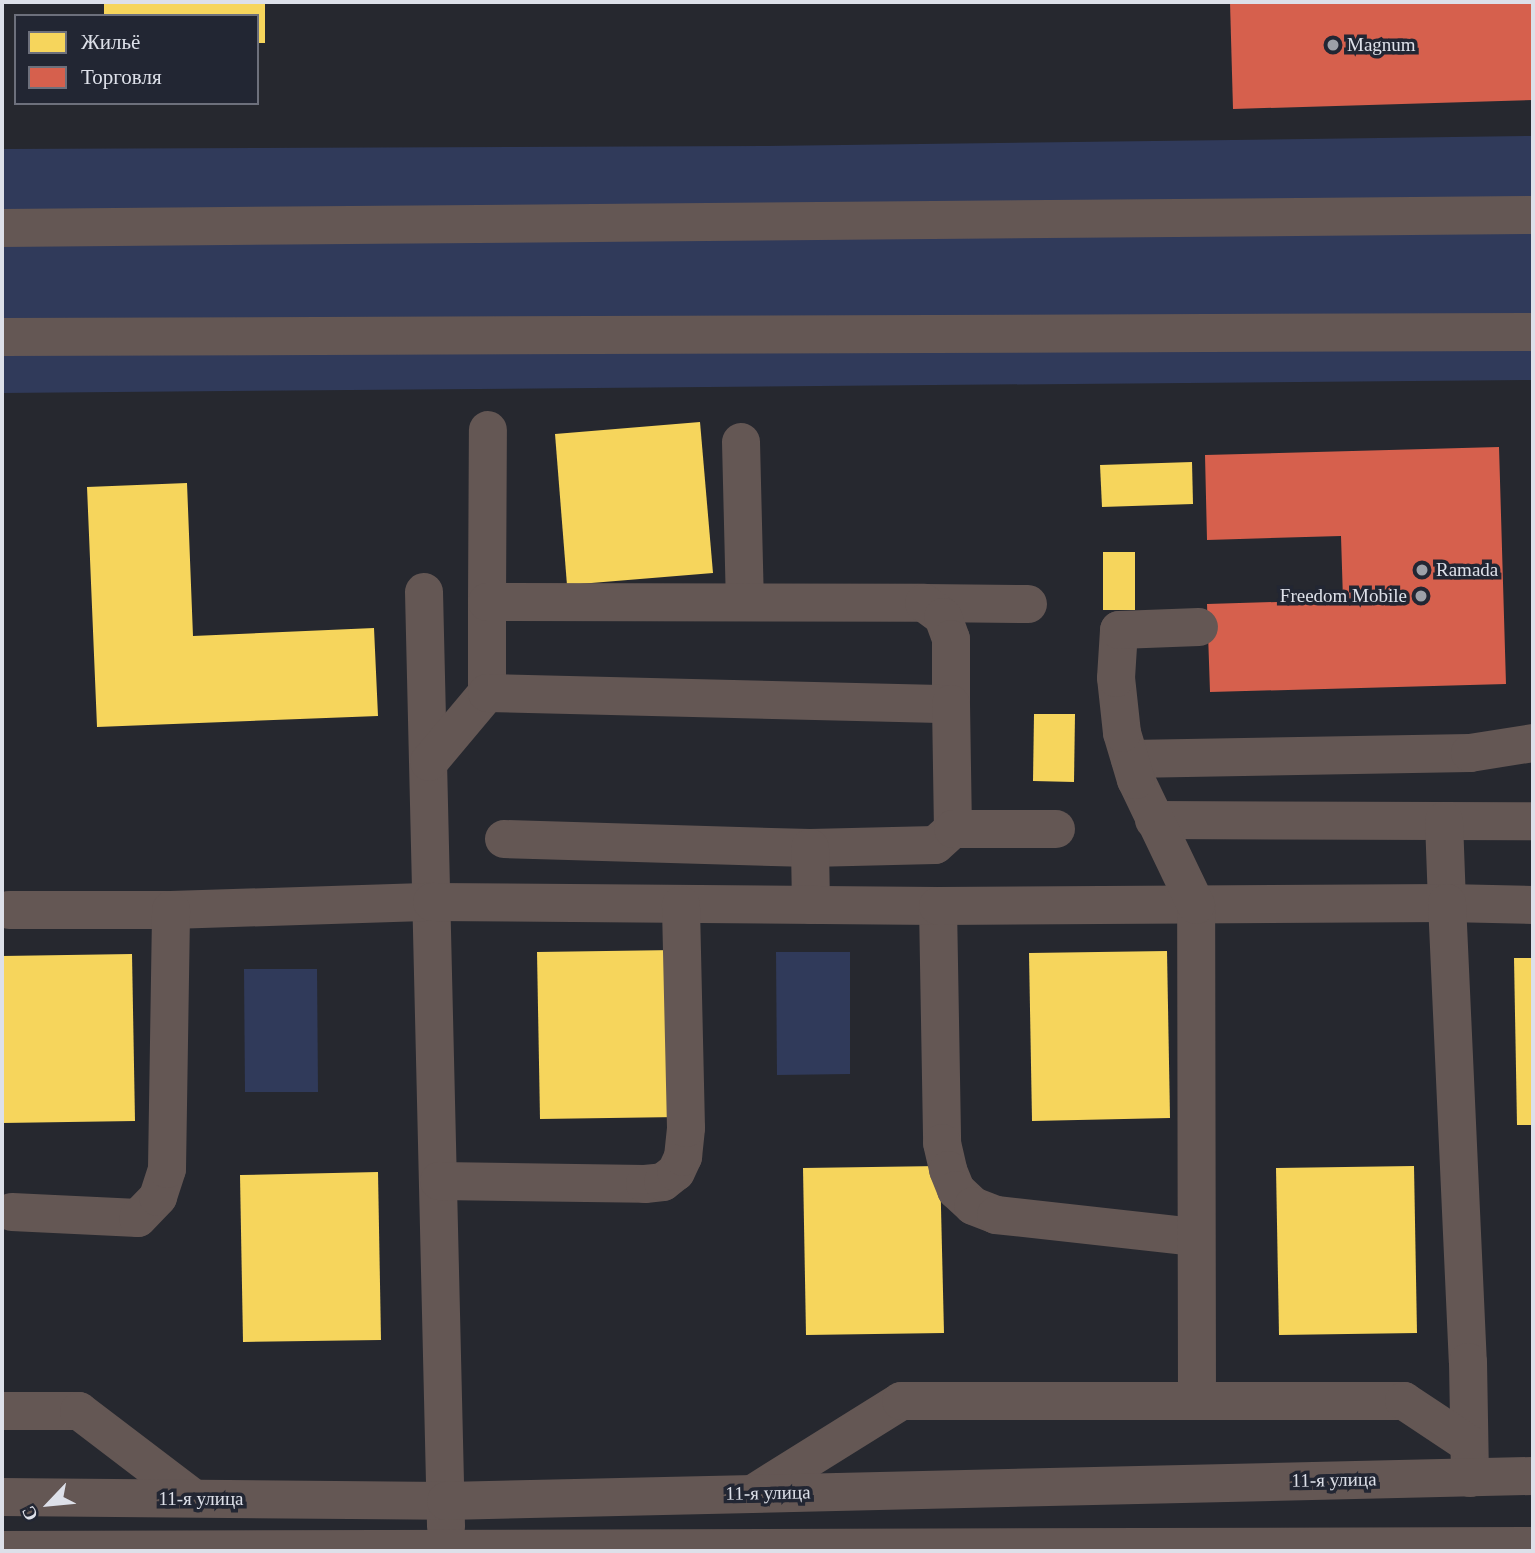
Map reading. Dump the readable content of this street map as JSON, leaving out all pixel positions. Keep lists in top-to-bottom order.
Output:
{
  "streets": {
    "street": ["11-я улица"]
  },
  "places": ["Magnum", "Ramada", "Freedom Mobile"],
  "legend": ["Жильё", "Торговля"],
  "north": "bottom left"
}
